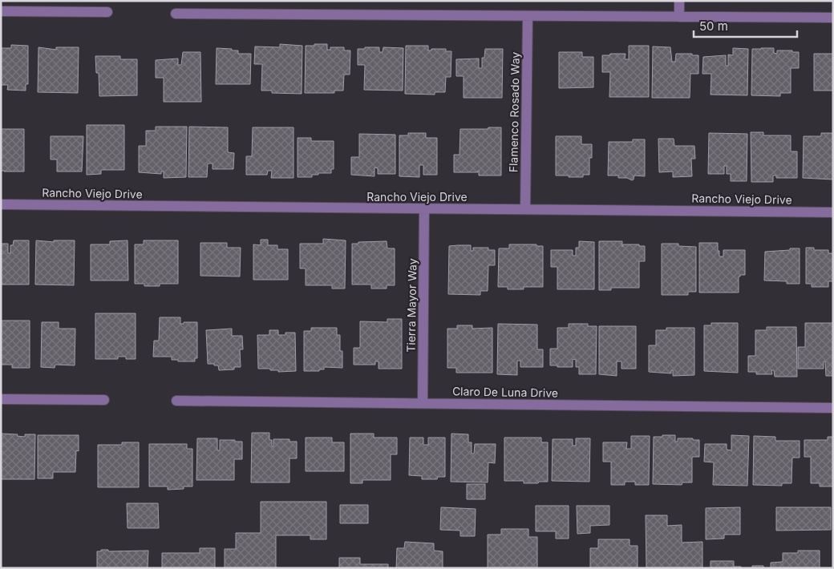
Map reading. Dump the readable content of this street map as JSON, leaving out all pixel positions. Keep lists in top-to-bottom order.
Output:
{
  "streets": {
    "street": [
      "Flamenco Rosado Way",
      "Rancho Viejo Drive",
      "Tierra Mayor Way",
      "Claro De Luna Drive"
    ]
  },
  "crossings": [
    ["Flamenco Rosado Way", "Rancho Viejo Drive"],
    ["Rancho Viejo Drive", "Tierra Mayor Way"],
    ["Tierra Mayor Way", "Claro De Luna Drive"]
  ],
  "scale_bar": "50 m"
}
